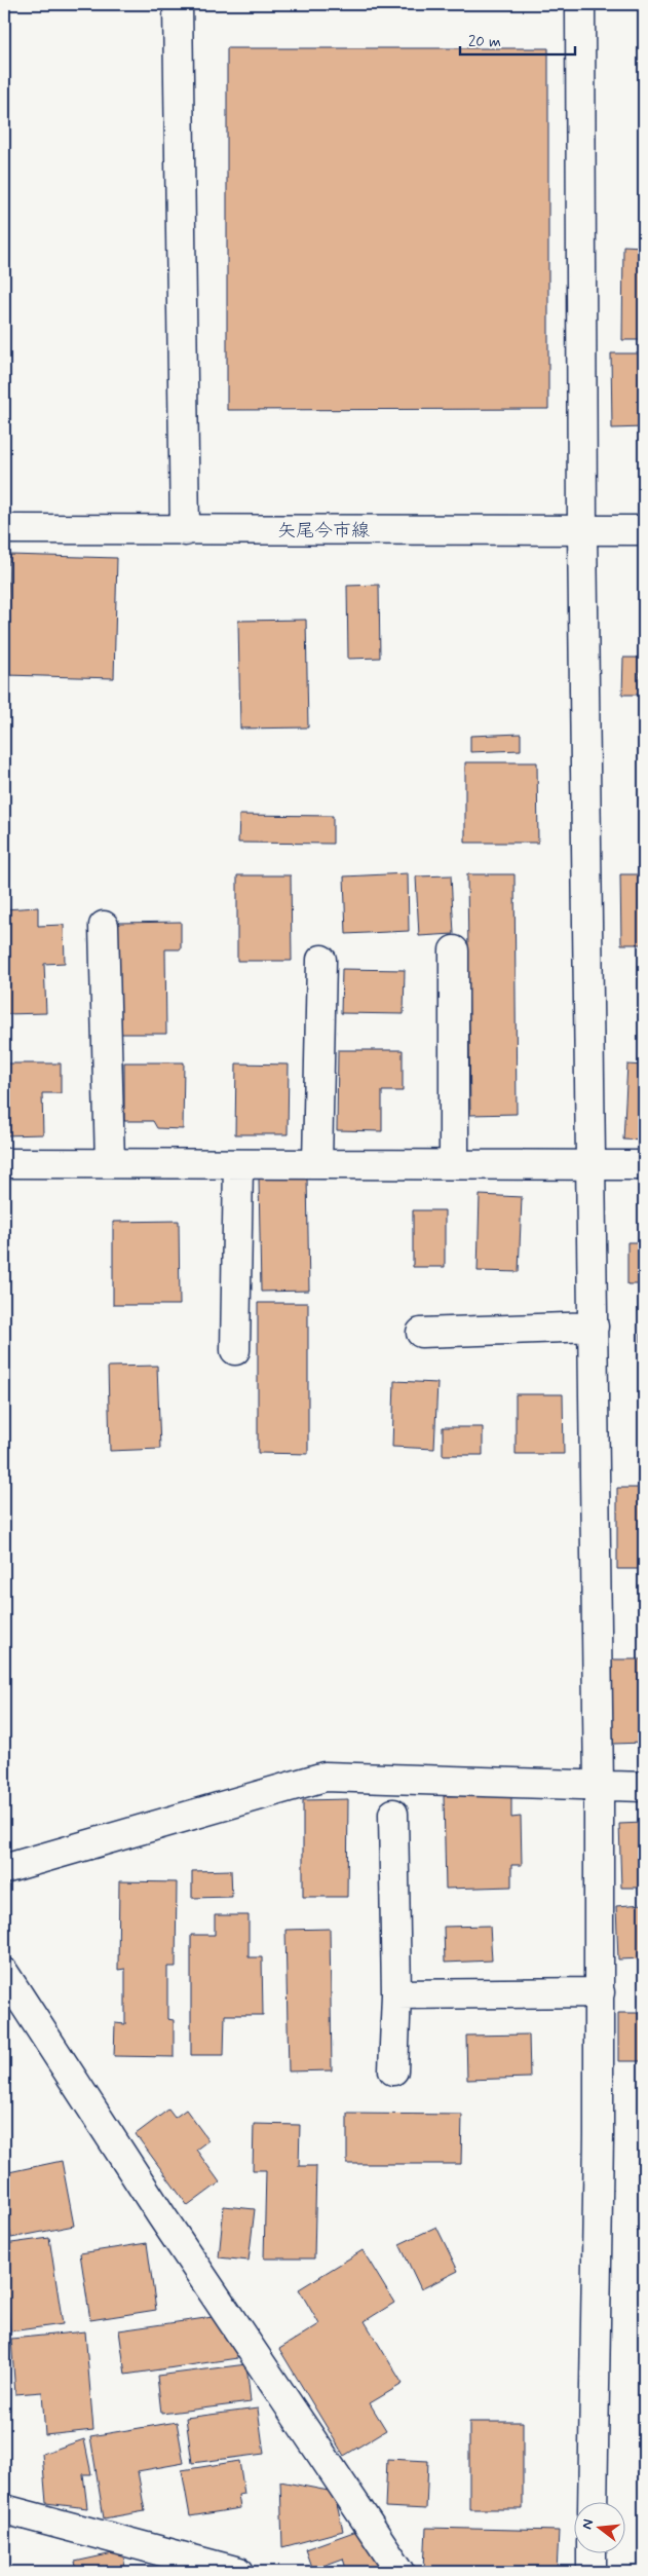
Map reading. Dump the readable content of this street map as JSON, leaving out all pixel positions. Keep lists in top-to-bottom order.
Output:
{
  "streets": {
    "street": ["矢尾今市線"]
  },
  "scale_bar": "20 m",
  "north": "left"
}
